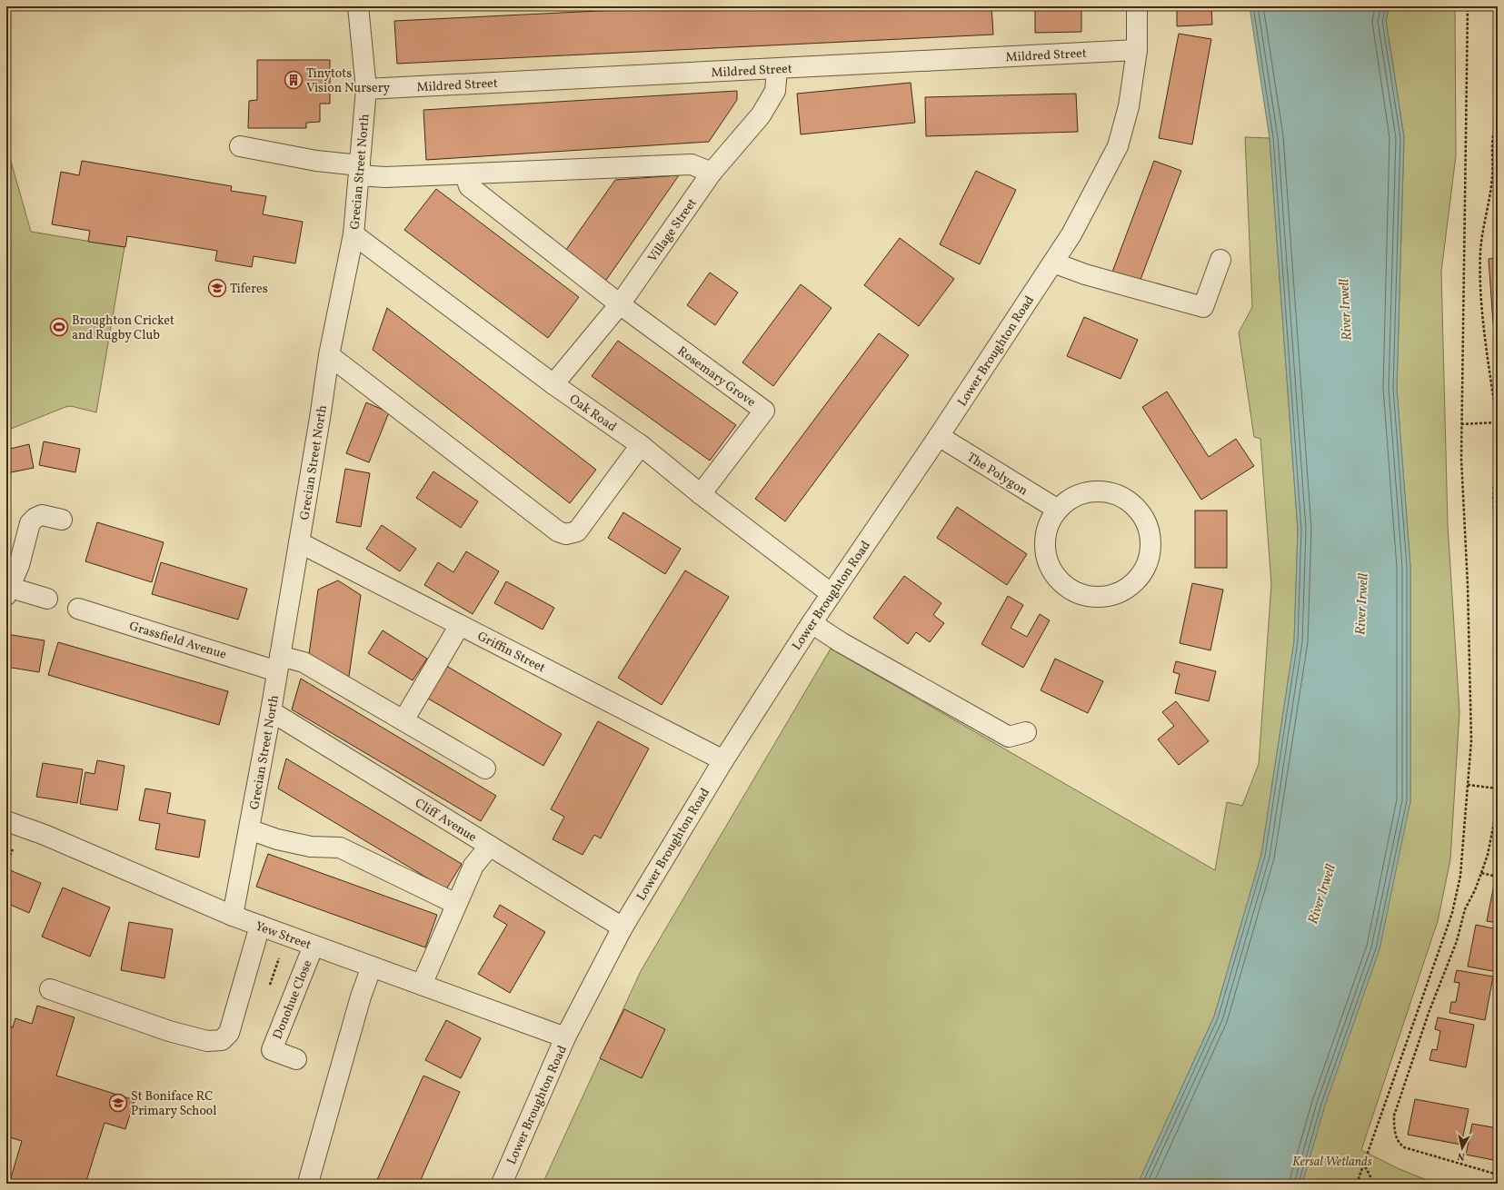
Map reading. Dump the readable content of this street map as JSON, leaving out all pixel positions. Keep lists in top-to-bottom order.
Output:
{
  "streets": {
    "street": [
      "Mildred Street",
      "Grecian Street North",
      "Village Street",
      "Lower Broughton Road",
      "Rosemary Grove",
      "Oak Road",
      "The Polygon",
      "Grassfield Avenue",
      "Griffin Street",
      "Cliff Avenue",
      "Yew Street",
      "Donohue Close"
    ]
  },
  "crossings": [
    ["Mildred Street", "Grecian Street North"],
    ["Mildred Street", "Village Street"],
    ["Mildred Street", "Lower Broughton Road"],
    ["Grecian Street North", "Oak Road"],
    ["Grecian Street North", "Grassfield Avenue"],
    ["Grecian Street North", "Griffin Street"],
    ["Grecian Street North", "Cliff Avenue"],
    ["Grecian Street North", "Yew Street"],
    ["Village Street", "Rosemary Grove"],
    ["Village Street", "Oak Road"],
    ["Lower Broughton Road", "Oak Road"],
    ["Lower Broughton Road", "The Polygon"],
    ["Lower Broughton Road", "Griffin Street"],
    ["Lower Broughton Road", "Cliff Avenue"],
    ["Lower Broughton Road", "Yew Street"],
    ["Rosemary Grove", "Oak Road"],
    ["Yew Street", "Donohue Close"]
  ],
  "water": ["River Irwell"],
  "parks": ["Kersal Wetlands"],
  "places": {
    "building": ["Tinytots Vision Nursery"],
    "school or university": ["Tiferes", "St Boniface RC Primary School"],
    "sports": ["Broughton Cricket and Rugby Club"]
  },
  "north": "bottom"
}
